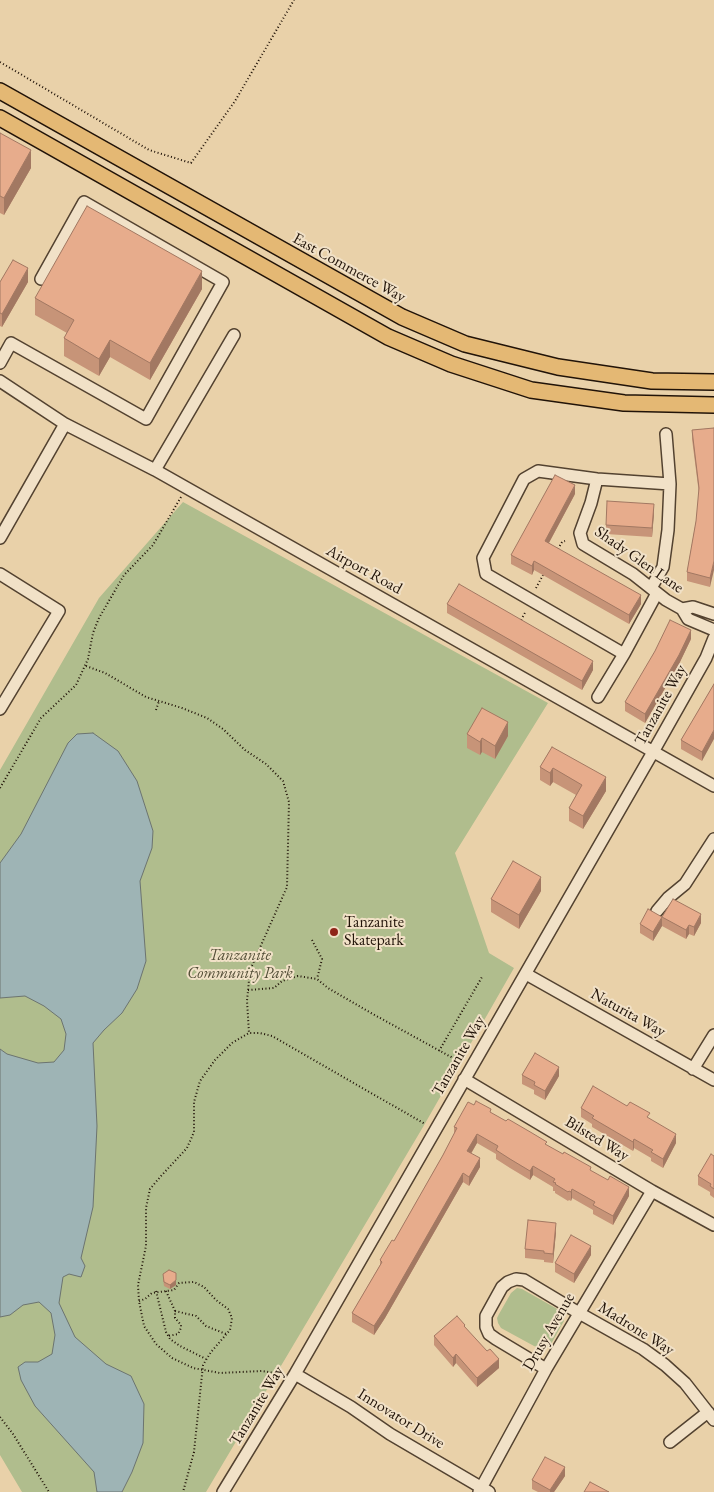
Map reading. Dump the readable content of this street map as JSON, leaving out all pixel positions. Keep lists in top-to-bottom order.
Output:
{
  "streets": {
    "main road": ["East Commerce Way"],
    "street": [
      "Shady Glen Lane",
      "Airport Road",
      "Tanzanite Way",
      "Naturita Way",
      "Bilsted Way",
      "Madrone Way",
      "Drusy Avenue",
      "Innovator Drive"
    ]
  },
  "crossings": [
    ["Airport Road", "Tanzanite Way"],
    ["Tanzanite Way", "Naturita Way"],
    ["Tanzanite Way", "Bilsted Way"],
    ["Tanzanite Way", "Innovator Drive"],
    ["Bilsted Way", "Drusy Avenue"],
    ["Madrone Way", "Drusy Avenue"],
    ["Drusy Avenue", "Innovator Drive"]
  ],
  "parks": ["Tanzanite Community Park"],
  "places": ["Tanzanite Skatepark"]
}
